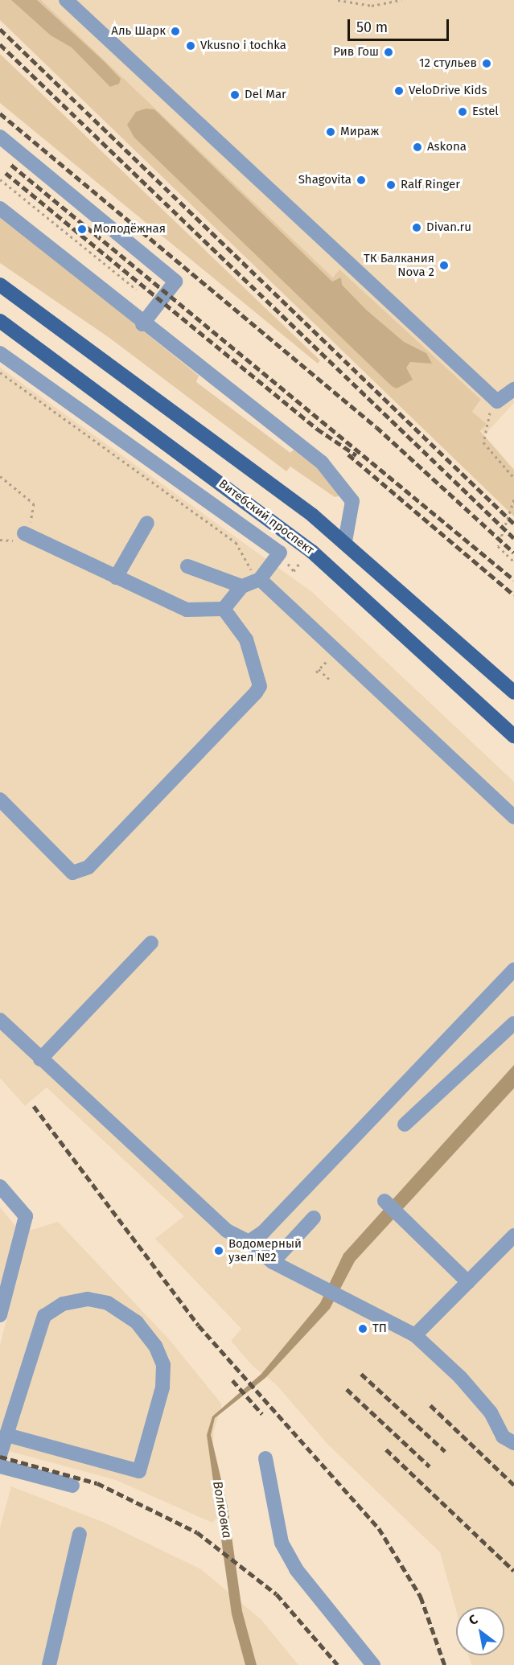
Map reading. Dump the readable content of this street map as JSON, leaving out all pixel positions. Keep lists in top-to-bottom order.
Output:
{
  "streets": {
    "main road": ["Витебский проспект"]
  },
  "water": ["Волковка"],
  "places": [
    "Аль Шарк",
    "Vkusno i tochka",
    "Рив Гош",
    "12 стульев",
    "VeloDrive Kids",
    "Del Mar",
    "Estel",
    "Мираж",
    "Askona",
    "Shagovita",
    "Ralf Ringer",
    "Divan.ru",
    "Молодёжная",
    "ТК Балкания Nova 2",
    "Водомерный узел №2",
    "ТП"
  ],
  "scale_bar": "50 m",
  "north": "top left"
}
